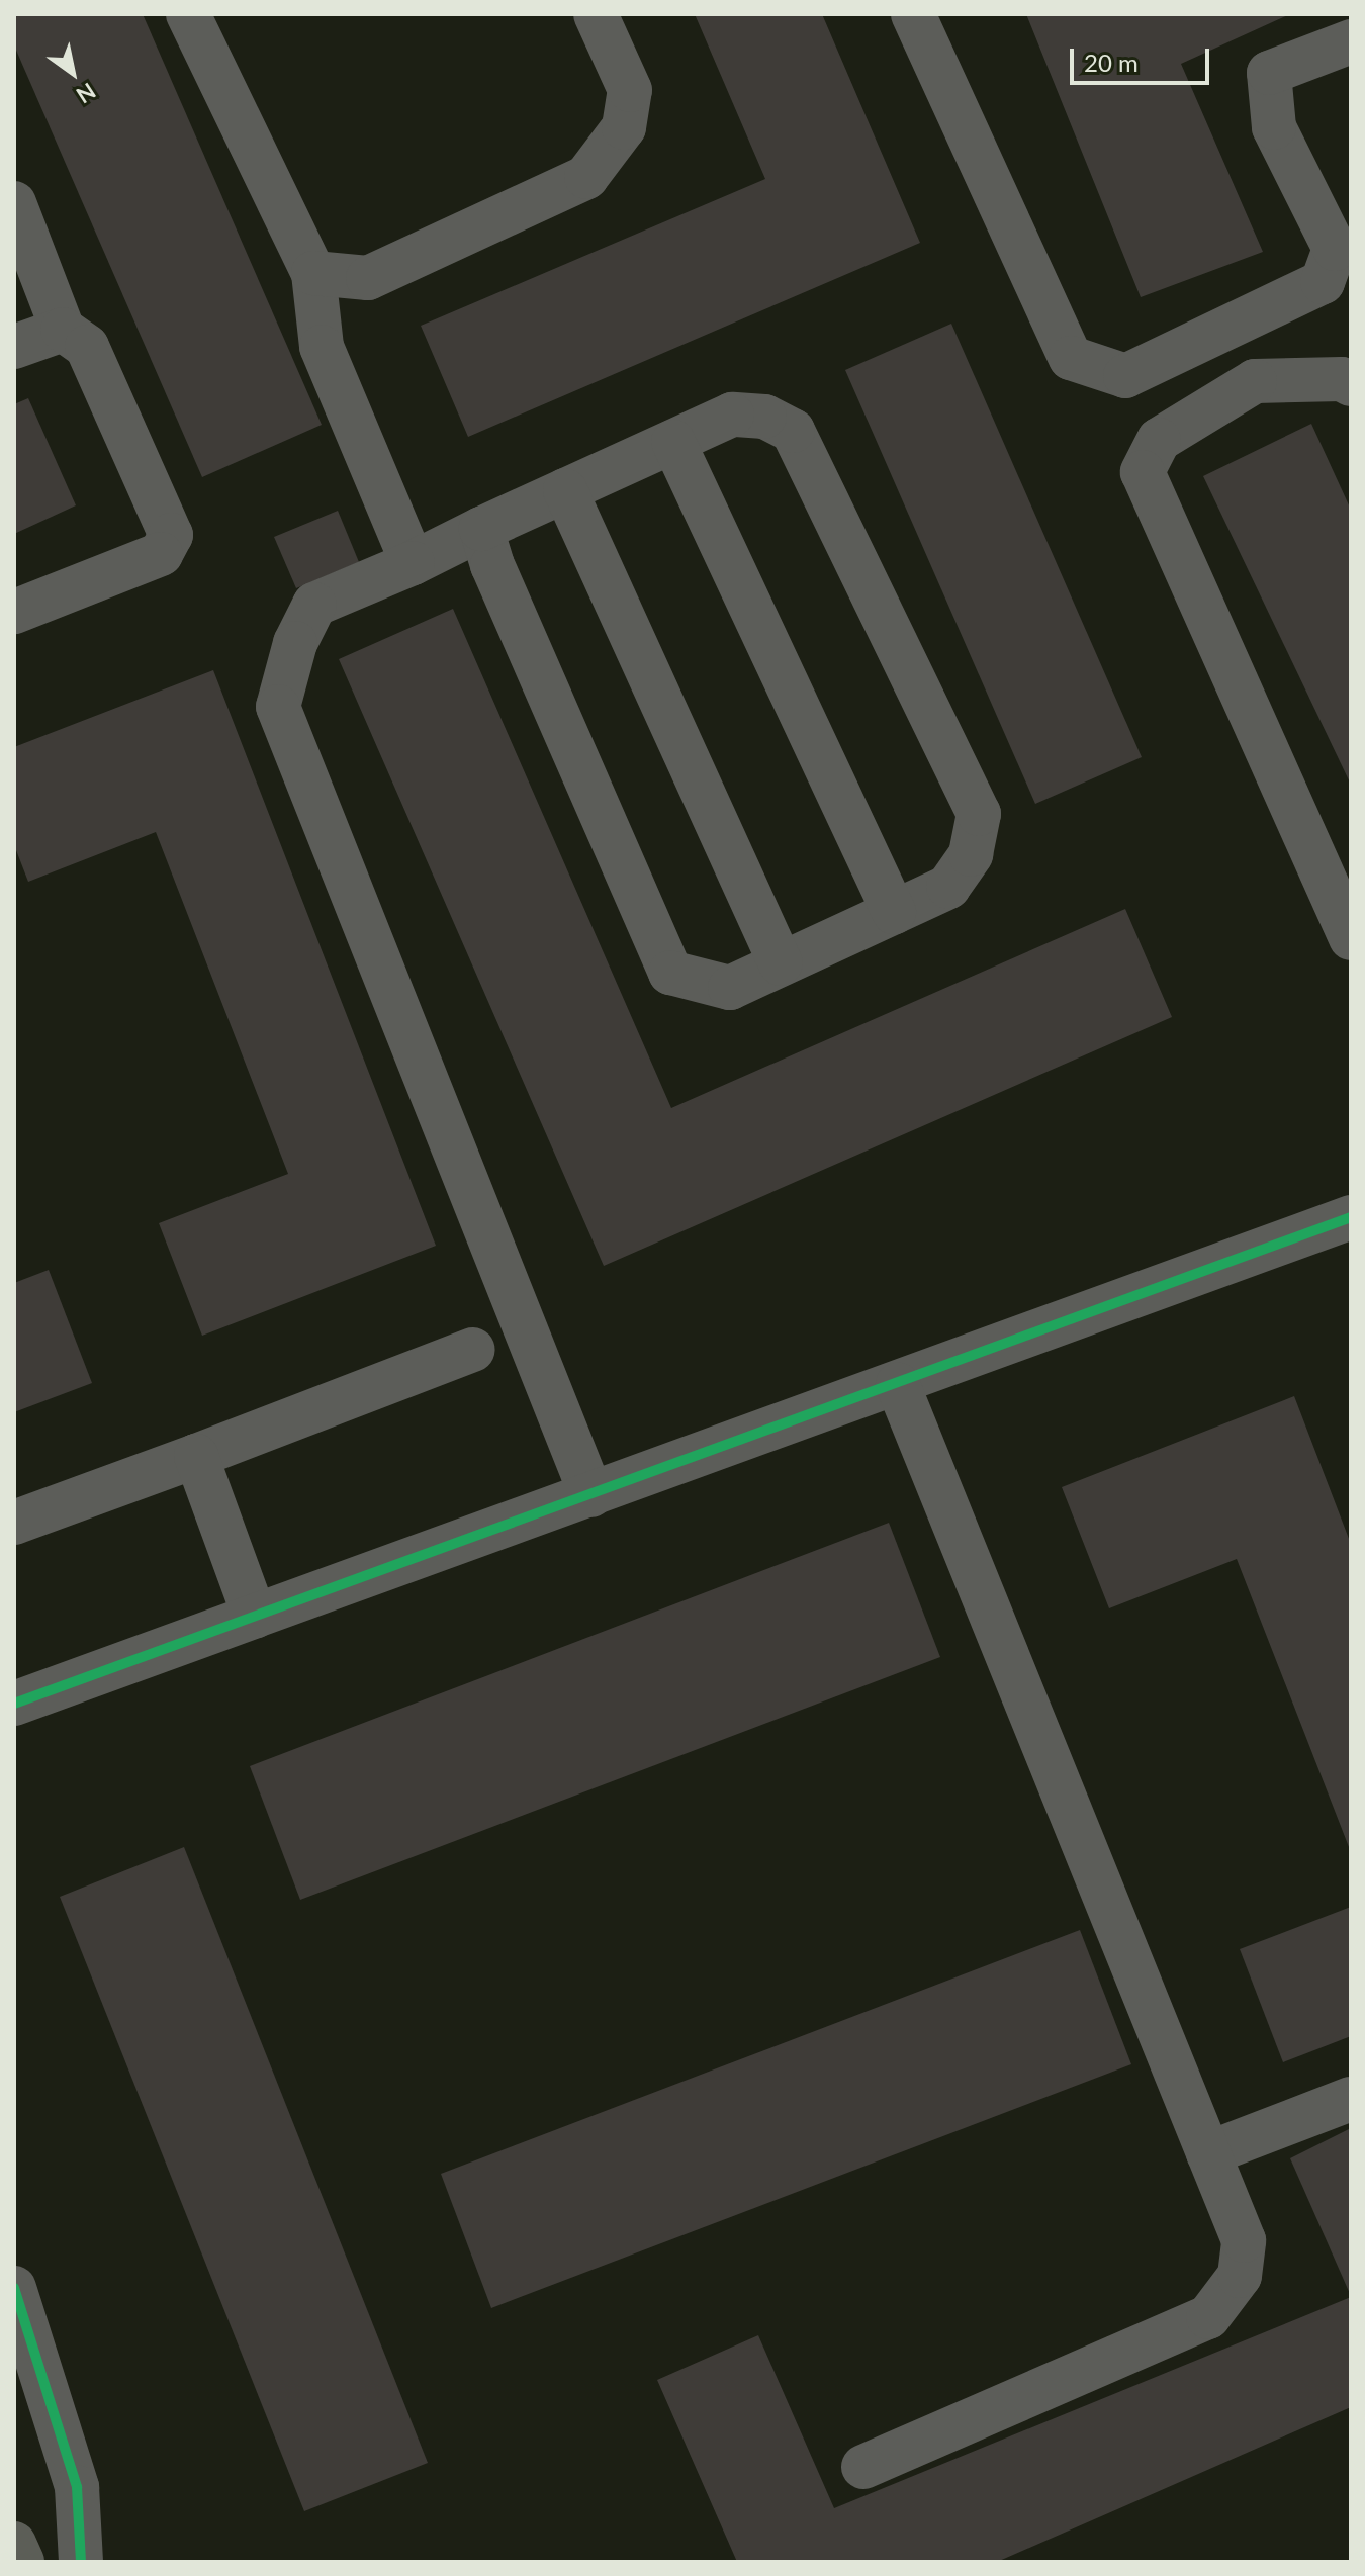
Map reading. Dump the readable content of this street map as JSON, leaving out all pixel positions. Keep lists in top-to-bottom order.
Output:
{
  "scale_bar": "20 m",
  "north": "bottom right"
}
